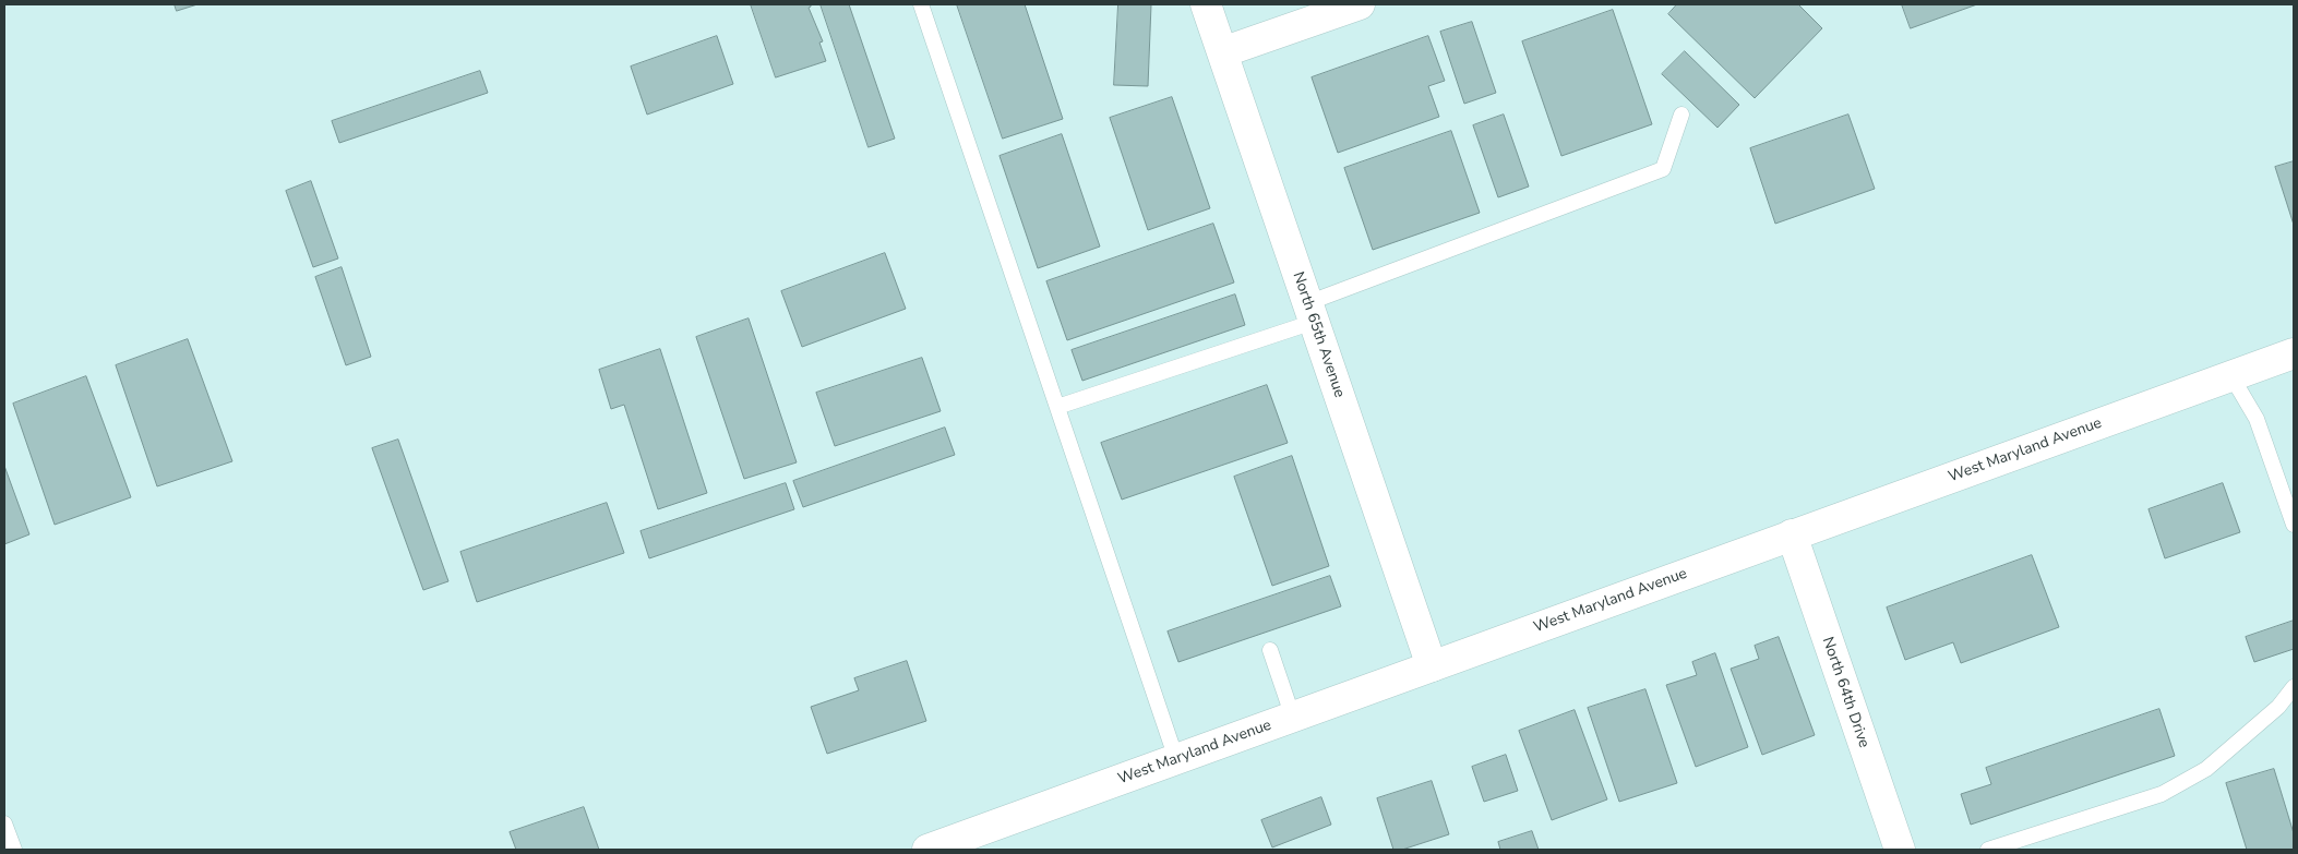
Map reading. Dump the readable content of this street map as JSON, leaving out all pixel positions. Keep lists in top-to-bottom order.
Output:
{
  "streets": {
    "street": ["North 65th Avenue", "West Maryland Avenue", "North 64th Drive"]
  },
  "crossings": [
    ["North 65th Avenue", "West Maryland Avenue"],
    ["West Maryland Avenue", "North 64th Drive"]
  ]
}
